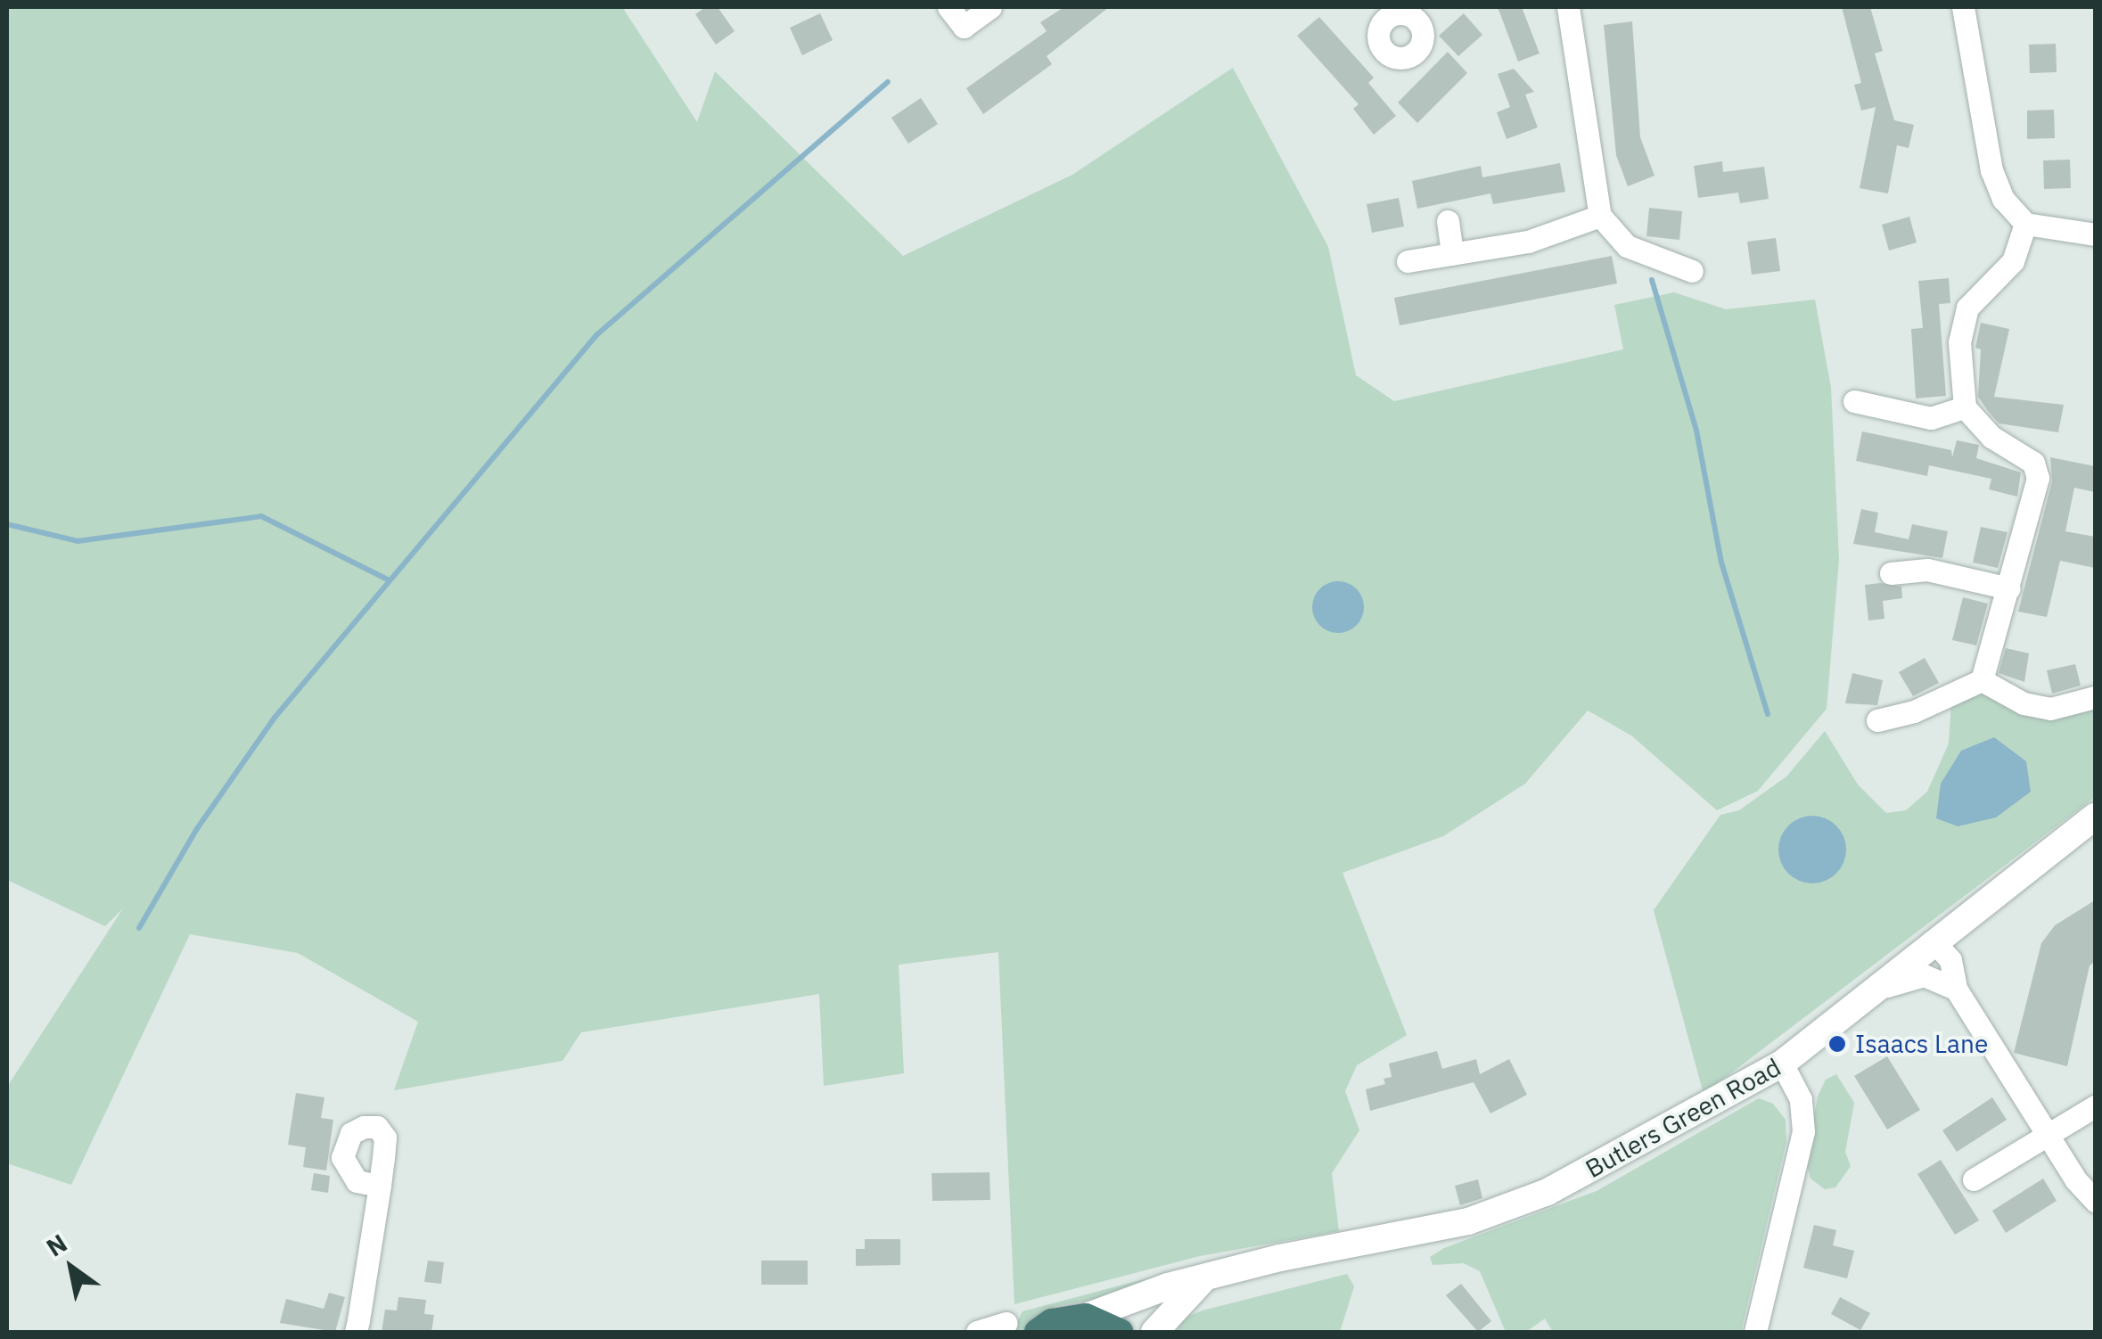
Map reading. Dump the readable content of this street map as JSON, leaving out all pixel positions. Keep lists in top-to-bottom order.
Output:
{
  "streets": {
    "main road": ["Butlers Green Road"]
  },
  "places": ["Isaacs Lane"],
  "north": "top left"
}
